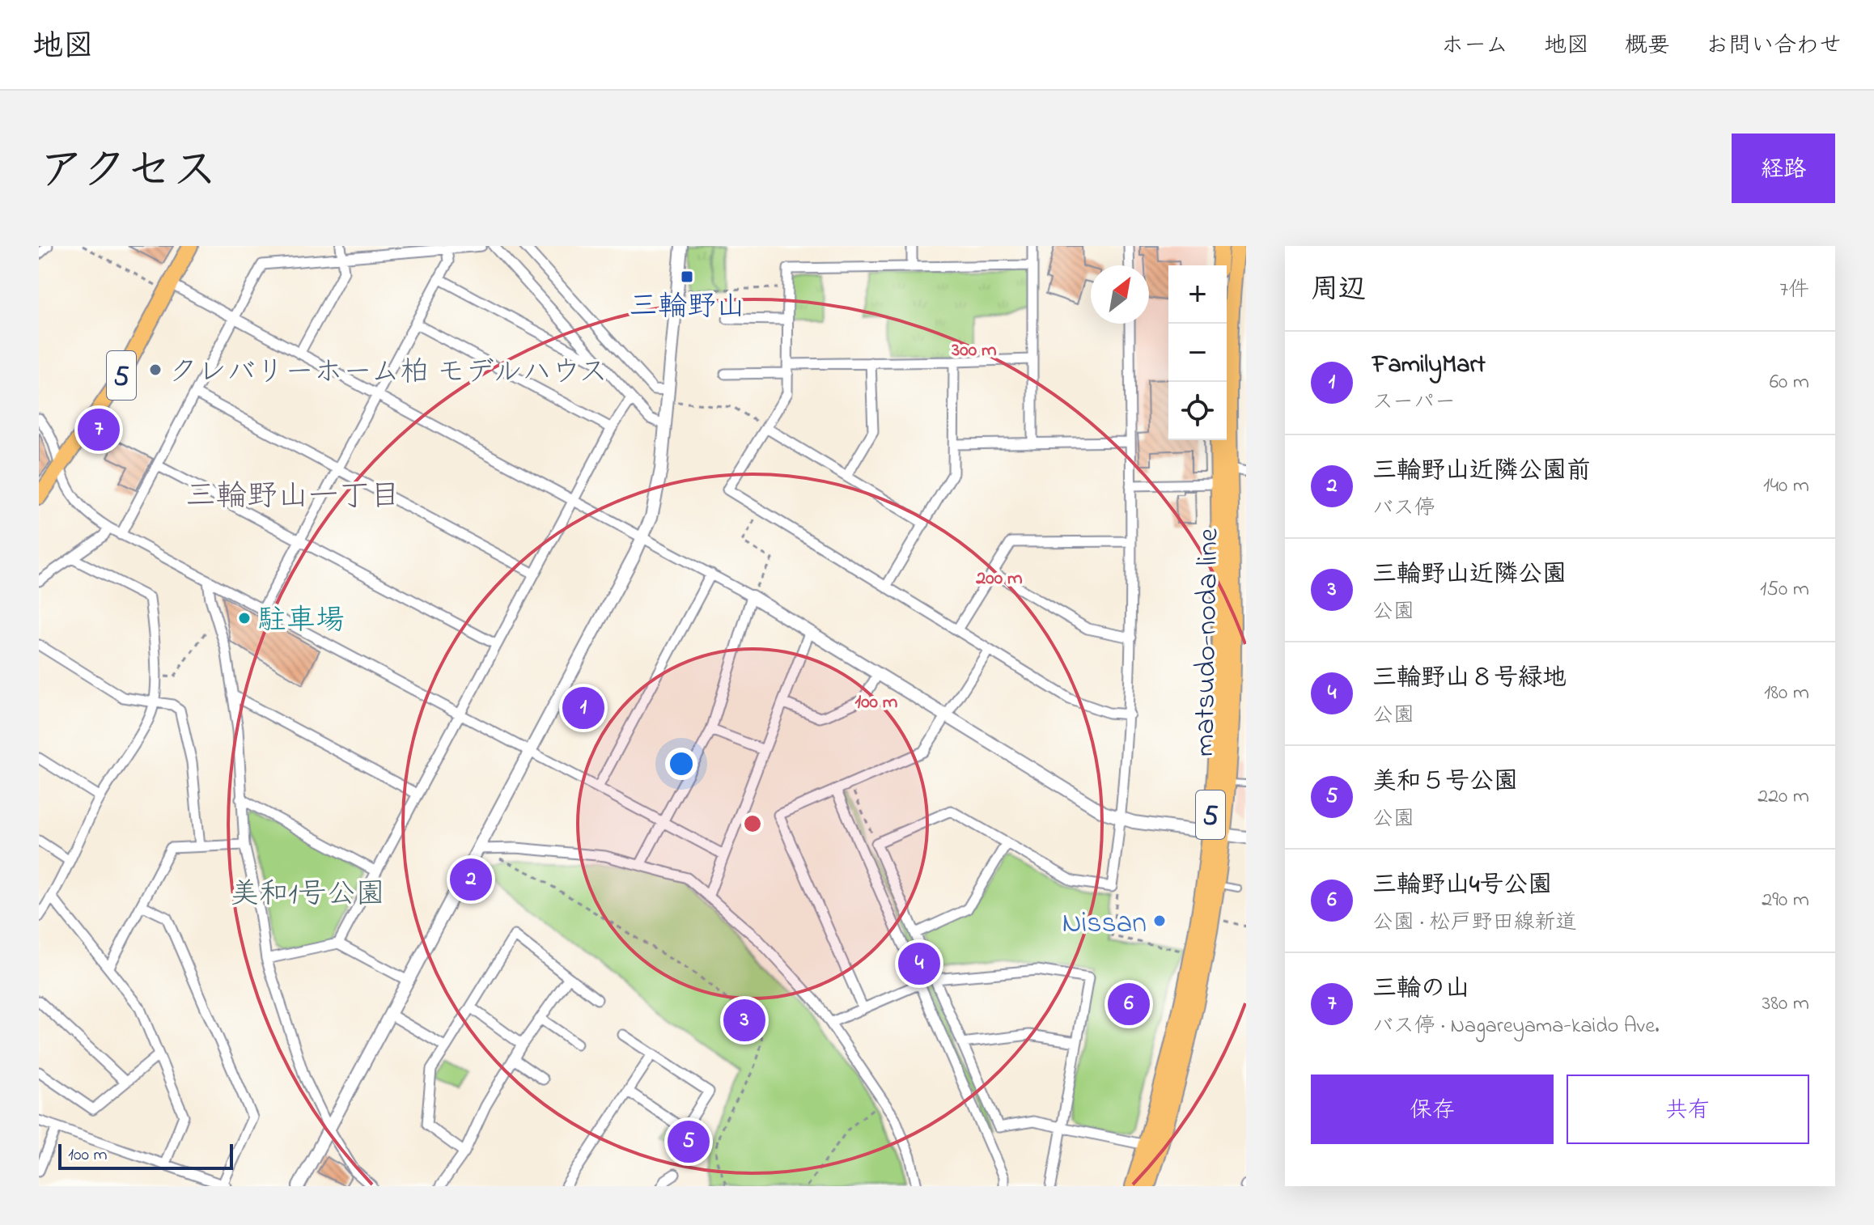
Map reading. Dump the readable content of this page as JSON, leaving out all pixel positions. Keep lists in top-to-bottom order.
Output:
{
  "streets": {
    "main road": ["5", "matsudo-noda line"]
  },
  "crossings": [
    ["5", "matsudo-noda line"]
  ],
  "districts": ["三輪野山一丁目"],
  "parks": ["美和1号公園"],
  "places": {
    "transit": ["三輪野山"],
    "other": ["クレバリーホーム柏 モデルハウス", "駐車場", "Nissan"]
  },
  "scale_bar": "100 m",
  "north": "top right",
  "page": {
    "header": "地図",
    "nav": [
      "ホーム",
      "地図",
      "概要",
      "お問い合わせ"
    ],
    "title": "アクセス",
    "buttons": [
      "経路",
      ["保存", "共有"]
    ],
    "heading": ["周辺", "7件"],
    "map_buttons": ["+", "−"],
    "list": [
      {
        "mark": "1",
        "name": "FamilyMart",
        "note": "スーパー",
        "value": "60 m"
      },
      {
        "mark": "2",
        "name": "三輪野山近隣公園前",
        "note": "バス停",
        "value": "140 m"
      },
      {
        "mark": "3",
        "name": "三輪野山近隣公園",
        "note": "公園",
        "value": "150 m"
      },
      {
        "mark": "4",
        "name": "三輪野山８号緑地",
        "note": "公園",
        "value": "180 m"
      },
      {
        "mark": "5",
        "name": "美和５号公園",
        "note": "公園",
        "value": "220 m"
      },
      {
        "mark": "6",
        "name": "三輪野山4号公園",
        "note": "公園 · 松戸野田線新道",
        "value": "290 m"
      },
      {
        "mark": "7",
        "name": "三輪の山",
        "note": "バス停 · Nagareyama-kaido Ave.",
        "value": "380 m"
      }
    ],
    "pins": [
      "7",
      "1",
      "2",
      "4",
      "6",
      "3",
      "5"
    ],
    "scale": "100 m"
  },
  "rings": ["300 m", "200 m", "100 m"]
}
